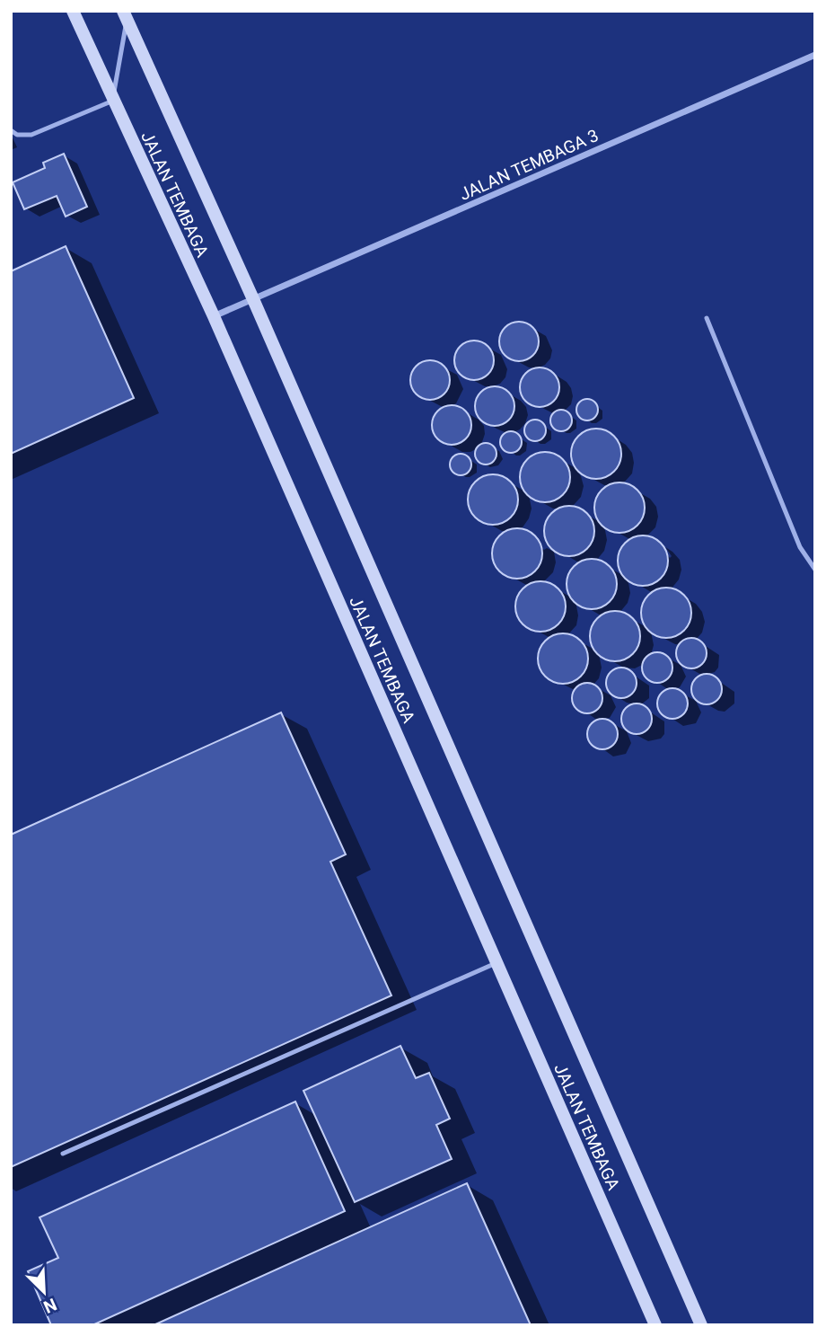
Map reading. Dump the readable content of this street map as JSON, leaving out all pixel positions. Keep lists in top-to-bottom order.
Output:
{
  "streets": {
    "main road": ["JALAN TEMBAGA"],
    "street": ["JALAN TEMBAGA 3"]
  },
  "crossings": [
    ["JALAN TEMBAGA 3", "JALAN TEMBAGA"]
  ],
  "north": "bottom right"
}
